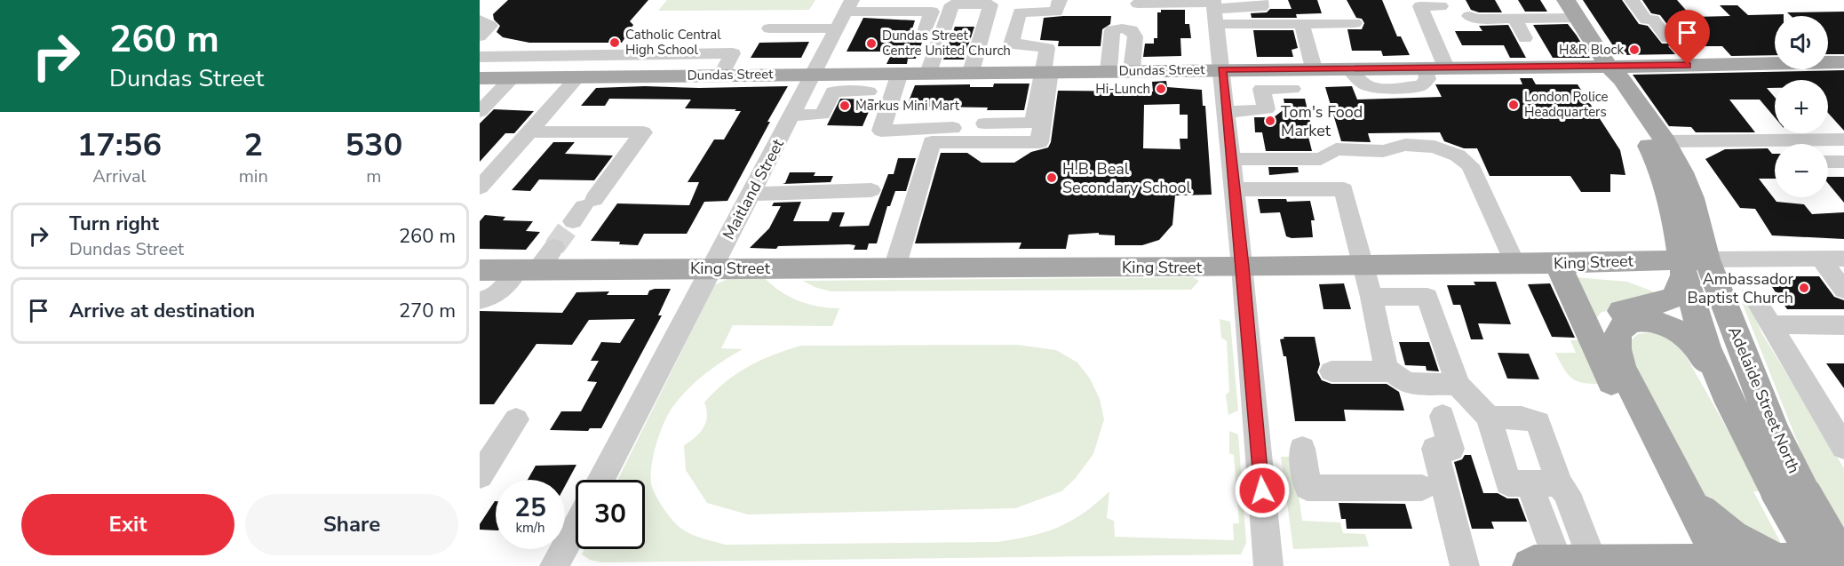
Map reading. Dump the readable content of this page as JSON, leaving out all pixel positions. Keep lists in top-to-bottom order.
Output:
{
  "streets": {
    "main road": ["Dundas Street", "King Street", "Adelaide Street North"],
    "street": ["Maitland Street"]
  },
  "crossings": [
    ["Dundas Street", "Maitland Street"],
    ["Dundas Street", "Adelaide Street North"],
    ["Maitland Street", "King Street"],
    ["King Street", "Adelaide Street North"]
  ],
  "places": [
    "Catholic Central High School",
    "Dundas Street Centre United Church",
    "H&R Block",
    "Hi-Lunch",
    "London Police Headquarters",
    "Markus Mini Mart",
    "Tom's Food Market",
    "H.B. Beal Secondary School",
    "Ambassador Baptist Church"
  ],
  "page": {
    "turn": ["260 m", "Dundas Street"],
    "map_buttons": ["+", "−"],
    "eta": [
      "17:56",
      "Arrival",
      "2",
      "min",
      "530",
      "m"
    ],
    "list": [
      {
        "name": "Turn right",
        "note": "Dundas Street",
        "value": "260 m"
      },
      {
        "name": "Arrive at destination",
        "value": "270 m"
      }
    ],
    "speed": "25 km/h",
    "limit": "30",
    "buttons": ["Exit", "Share"]
  }
}
